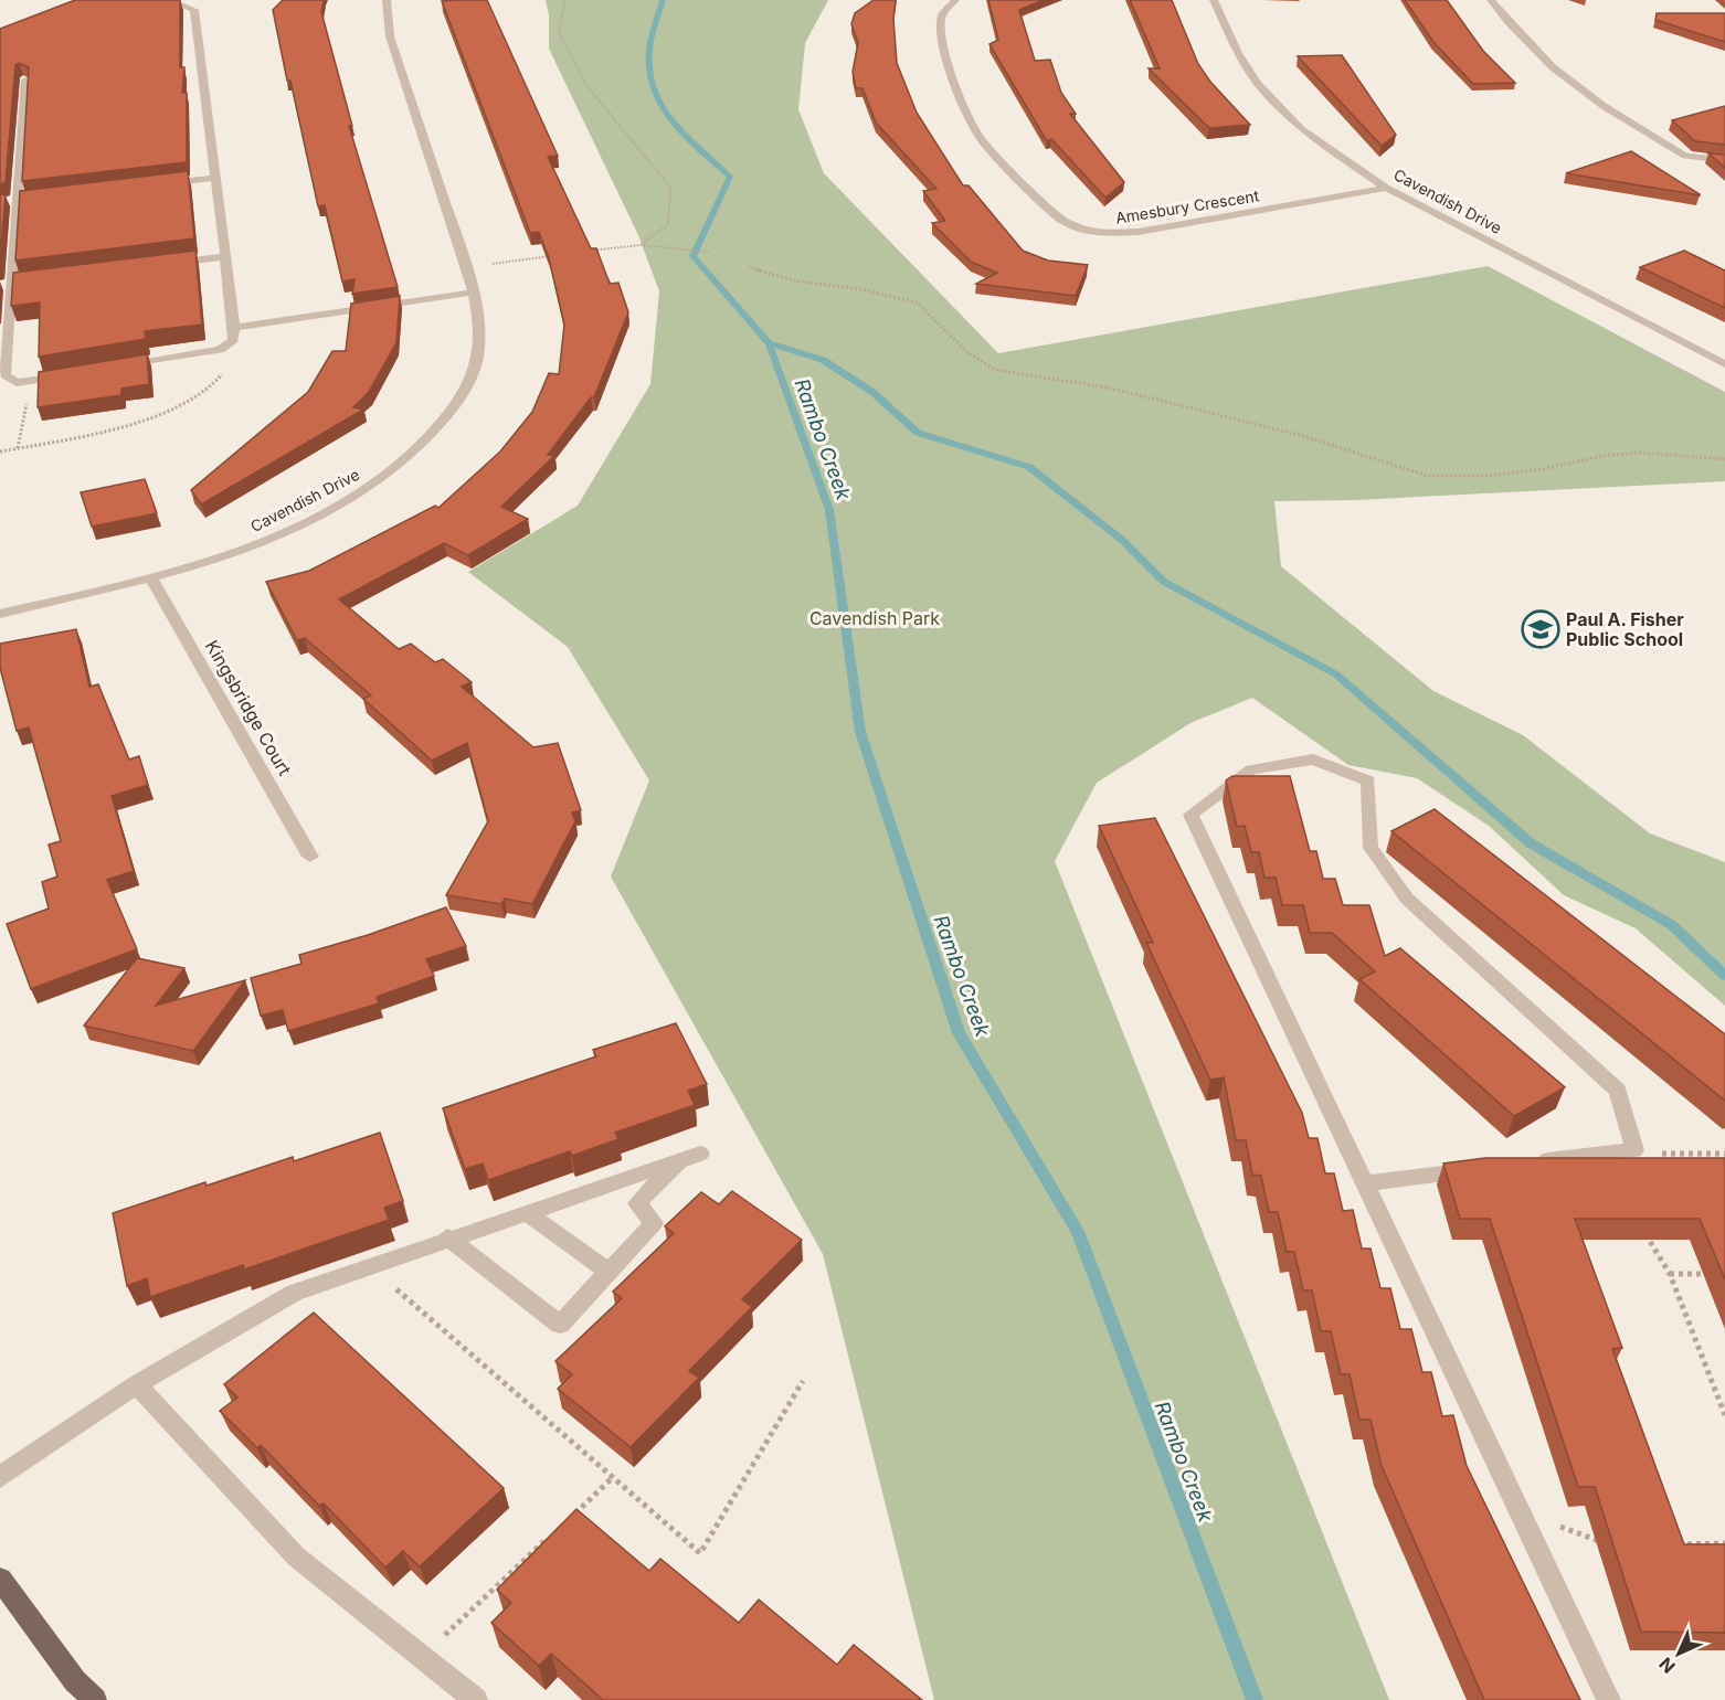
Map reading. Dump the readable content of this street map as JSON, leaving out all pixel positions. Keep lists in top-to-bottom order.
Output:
{
  "streets": {
    "street": ["Cavendish Drive", "Amesbury Crescent", "Kingsbridge Court"]
  },
  "crossings": [
    ["Cavendish Drive", "Amesbury Crescent"],
    ["Cavendish Drive", "Kingsbridge Court"]
  ],
  "water": ["Rambo Creek"],
  "parks": ["Cavendish Park"],
  "places": {
    "school or university": ["Paul A. Fisher Public School"]
  },
  "north": "bottom left"
}
